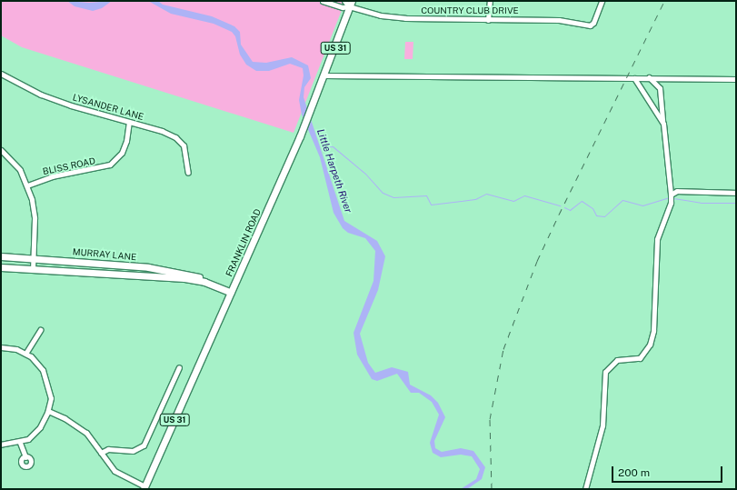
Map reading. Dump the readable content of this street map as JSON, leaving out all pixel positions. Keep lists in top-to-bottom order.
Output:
{
  "streets": {
    "main road": ["US 31", "FRANKLIN ROAD", "MURRAY LANE"],
    "street": ["COUNTRY CLUB DRIVE", "LYSANDER LANE", "BLISS ROAD"]
  },
  "crossings": [
    ["COUNTRY CLUB DRIVE", "FRANKLIN ROAD"],
    ["LYSANDER LANE", "BLISS ROAD"],
    ["FRANKLIN ROAD", "MURRAY LANE"]
  ],
  "water": ["Little Harpeth River"],
  "scale_bar": "200 m"
}
